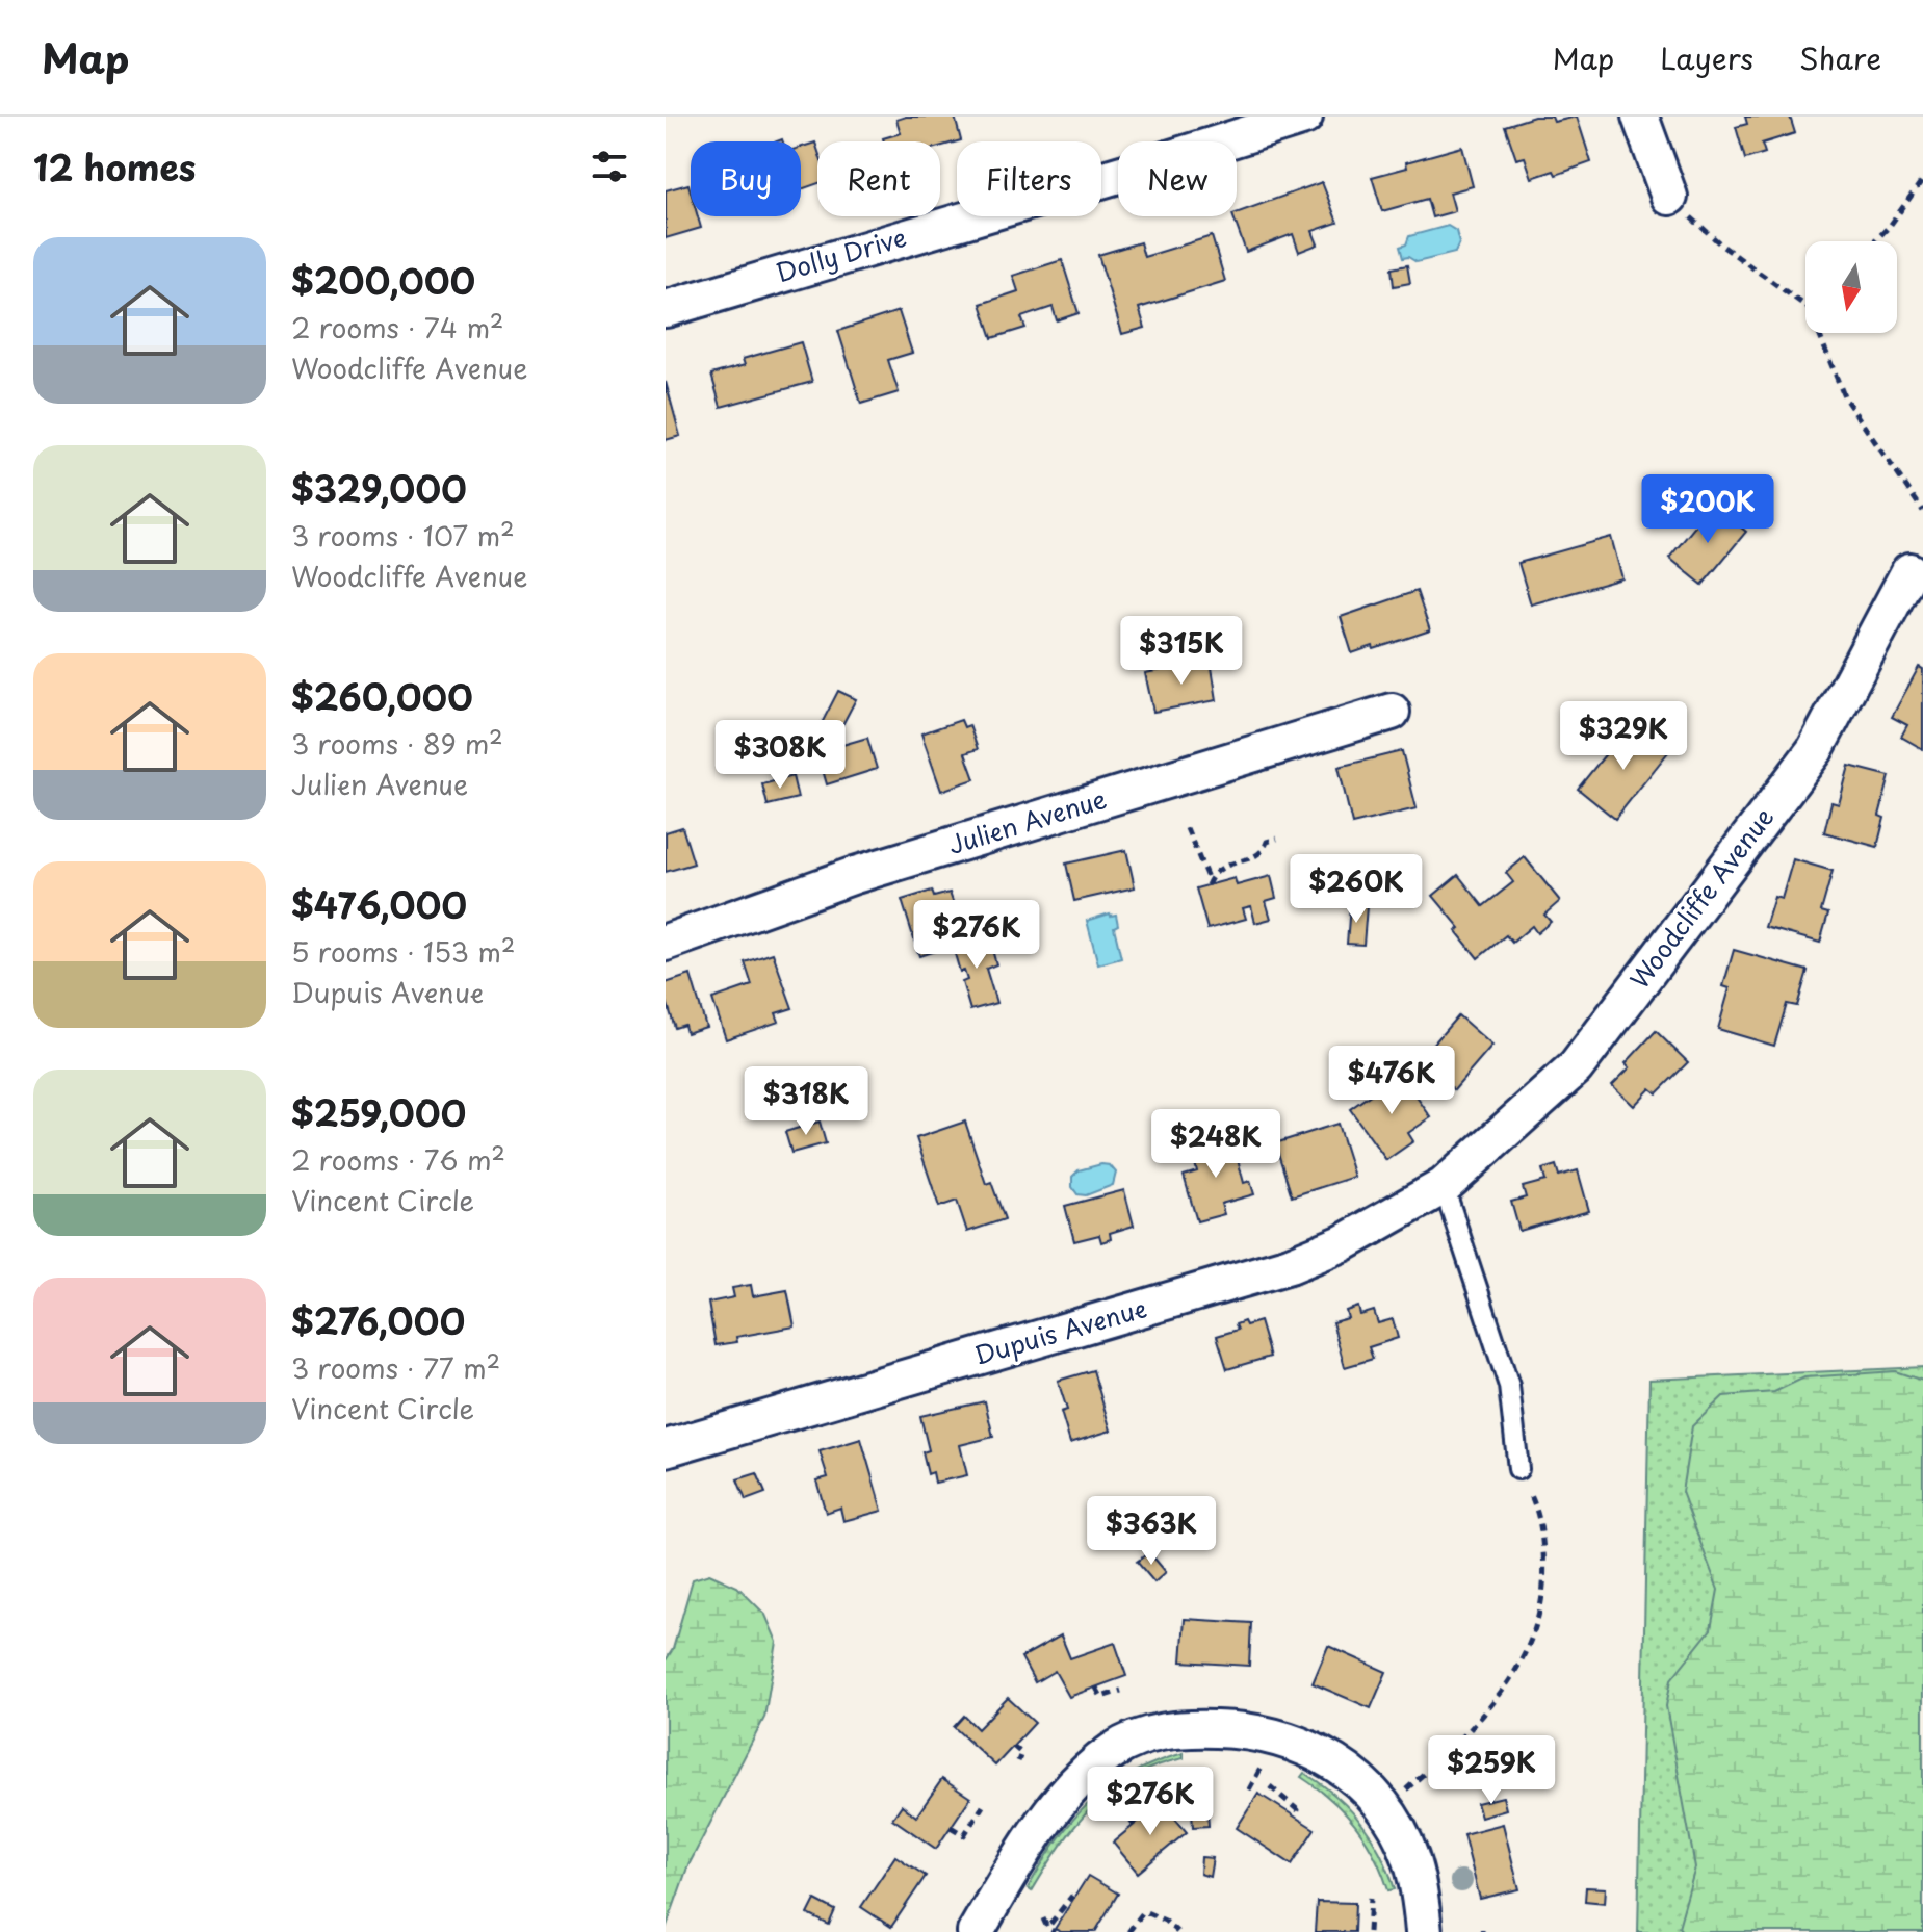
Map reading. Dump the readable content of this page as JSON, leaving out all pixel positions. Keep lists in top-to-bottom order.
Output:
{
  "streets": {
    "street": [
      "Dolly Drive",
      "Julien Avenue",
      "Woodcliffe Avenue",
      "Dupuis Avenue"
    ]
  },
  "crossings": [
    ["Woodcliffe Avenue", "Dupuis Avenue"]
  ],
  "north": "bottom",
  "page": {
    "header": "Map",
    "nav": ["Map", "Layers", "Share"],
    "heading": "12 homes",
    "chip": [
      "Buy",
      "Rent",
      "Filters",
      "New"
    ],
    "list": [
      {
        "name": "$200,000",
        "note": "2 rooms · 74 m² · Woodcliffe Avenue"
      },
      {
        "name": "$329,000",
        "note": "3 rooms · 107 m² · Woodcliffe Avenue"
      },
      {
        "name": "$260,000",
        "note": "3 rooms · 89 m² · Julien Avenue"
      },
      {
        "name": "$476,000",
        "note": "5 rooms · 153 m² · Dupuis Avenue"
      },
      {
        "name": "$259,000",
        "note": "2 rooms · 76 m² · Vincent Circle"
      },
      {
        "name": "$276,000",
        "note": "3 rooms · 77 m² · Vincent Circle"
      }
    ],
    "price": [
      "$200K",
      "$315K",
      "$329K",
      "$308K",
      "$260K",
      "$276K",
      "$476K",
      "$318K",
      "$248K",
      "$363K",
      "$259K",
      "$276K"
    ]
  }
}
